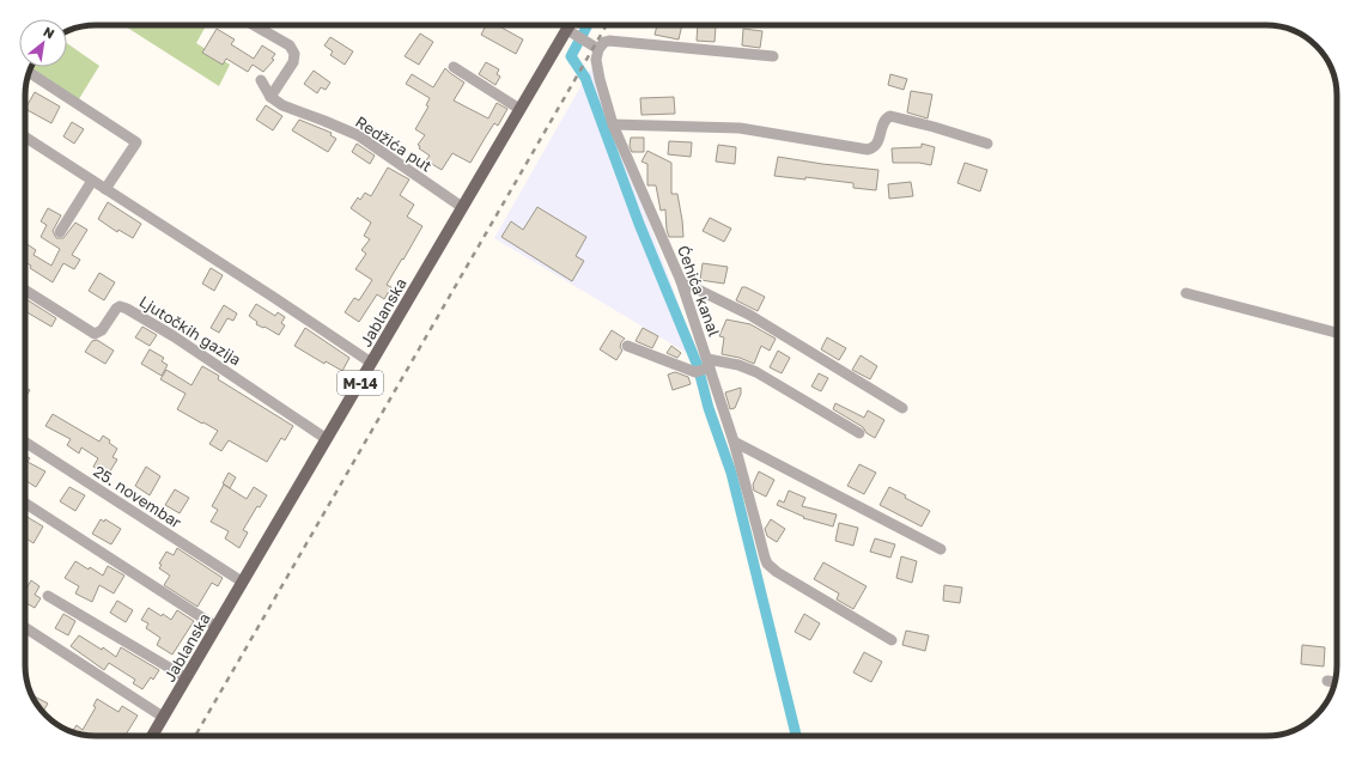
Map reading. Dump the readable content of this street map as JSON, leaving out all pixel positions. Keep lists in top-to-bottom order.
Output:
{
  "streets": {
    "main road": ["Jablanska", "M-14"],
    "street": [
      "Redžića put",
      "Ćehića kanal",
      "Ljutočkih gazija",
      "25. novembar"
    ]
  },
  "crossings": [
    ["Redžića put", "Jablanska"],
    ["Jablanska", "Ljutočkih gazija"],
    ["Jablanska", "25. novembar"]
  ],
  "north": "top right"
}
